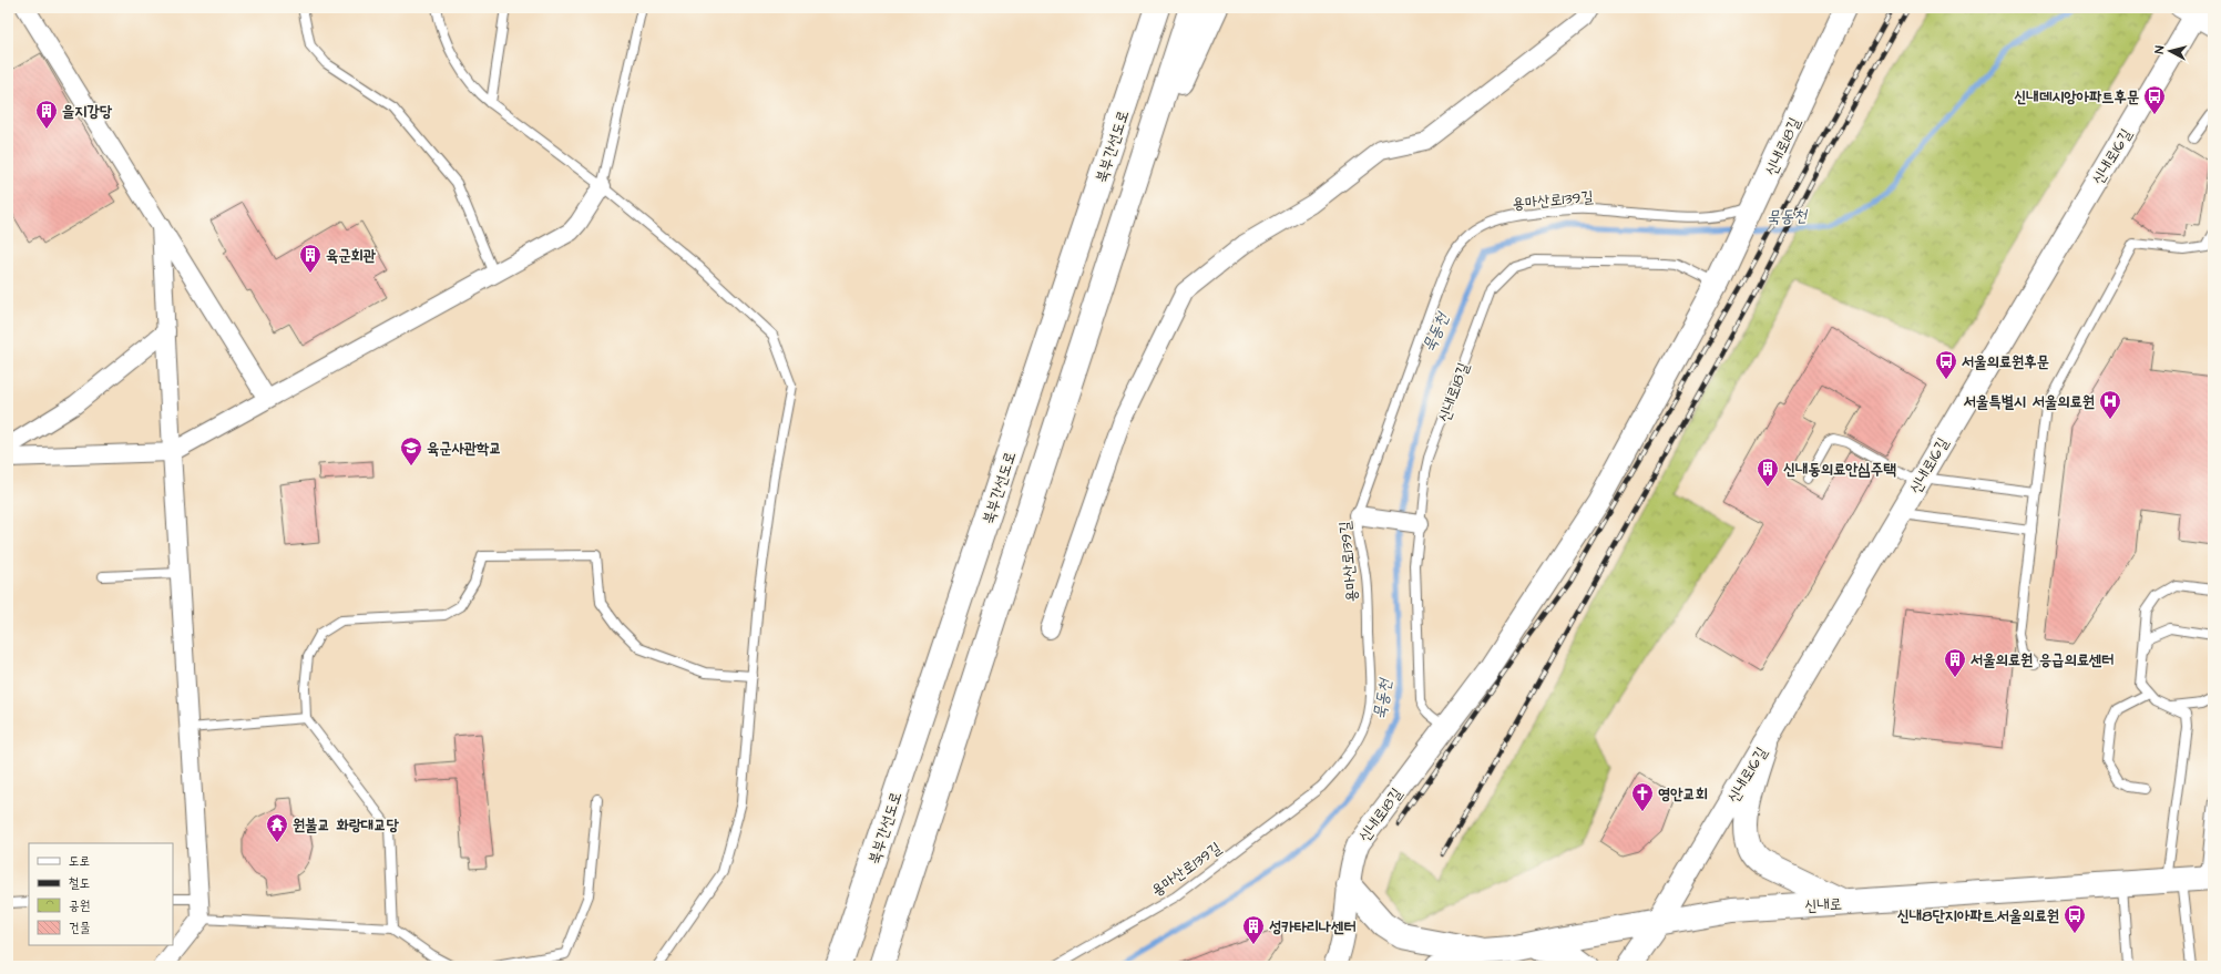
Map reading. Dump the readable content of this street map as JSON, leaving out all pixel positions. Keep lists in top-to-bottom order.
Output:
{
  "streets": {
    "main road": ["북부간선도로", "신내로"],
    "street": ["신내로18길", "신내로16길"],
    "lane": ["용마산로139길"]
  },
  "crossings": [
    ["신내로18길", "용마산로139길"],
    ["신내로16길", "신내로"]
  ],
  "water": ["묵동천"],
  "places": {
    "bus stop": ["신내데시앙아파트후문", "서울의료원후문", "신내8단지아파트.서울의료원"],
    "building": [
      "을지강당",
      "육군회관",
      "신내동의료안심주택",
      "서울의료원 응급의료센터",
      "성카타리나센터"
    ],
    "hospital": ["서울특별시 서울의료원"],
    "school or university": ["육군사관학교"],
    "church": ["영안교회"],
    "temple": ["원불교 화랑대교당"]
  },
  "legend": [
    "도로",
    "철도",
    "공원",
    "건물"
  ],
  "north": "left"
}
